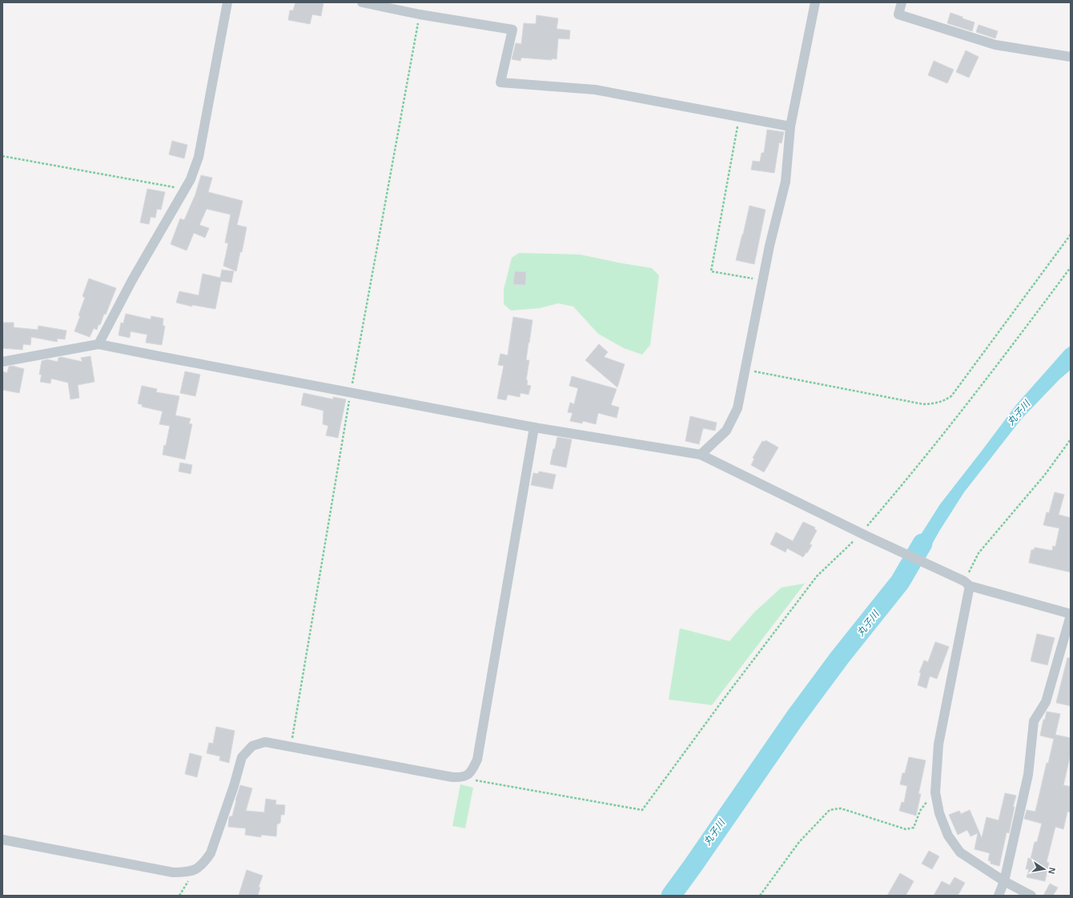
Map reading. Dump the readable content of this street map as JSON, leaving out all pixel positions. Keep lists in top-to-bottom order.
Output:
{
  "water": ["丸子川"],
  "north": "right"
}
